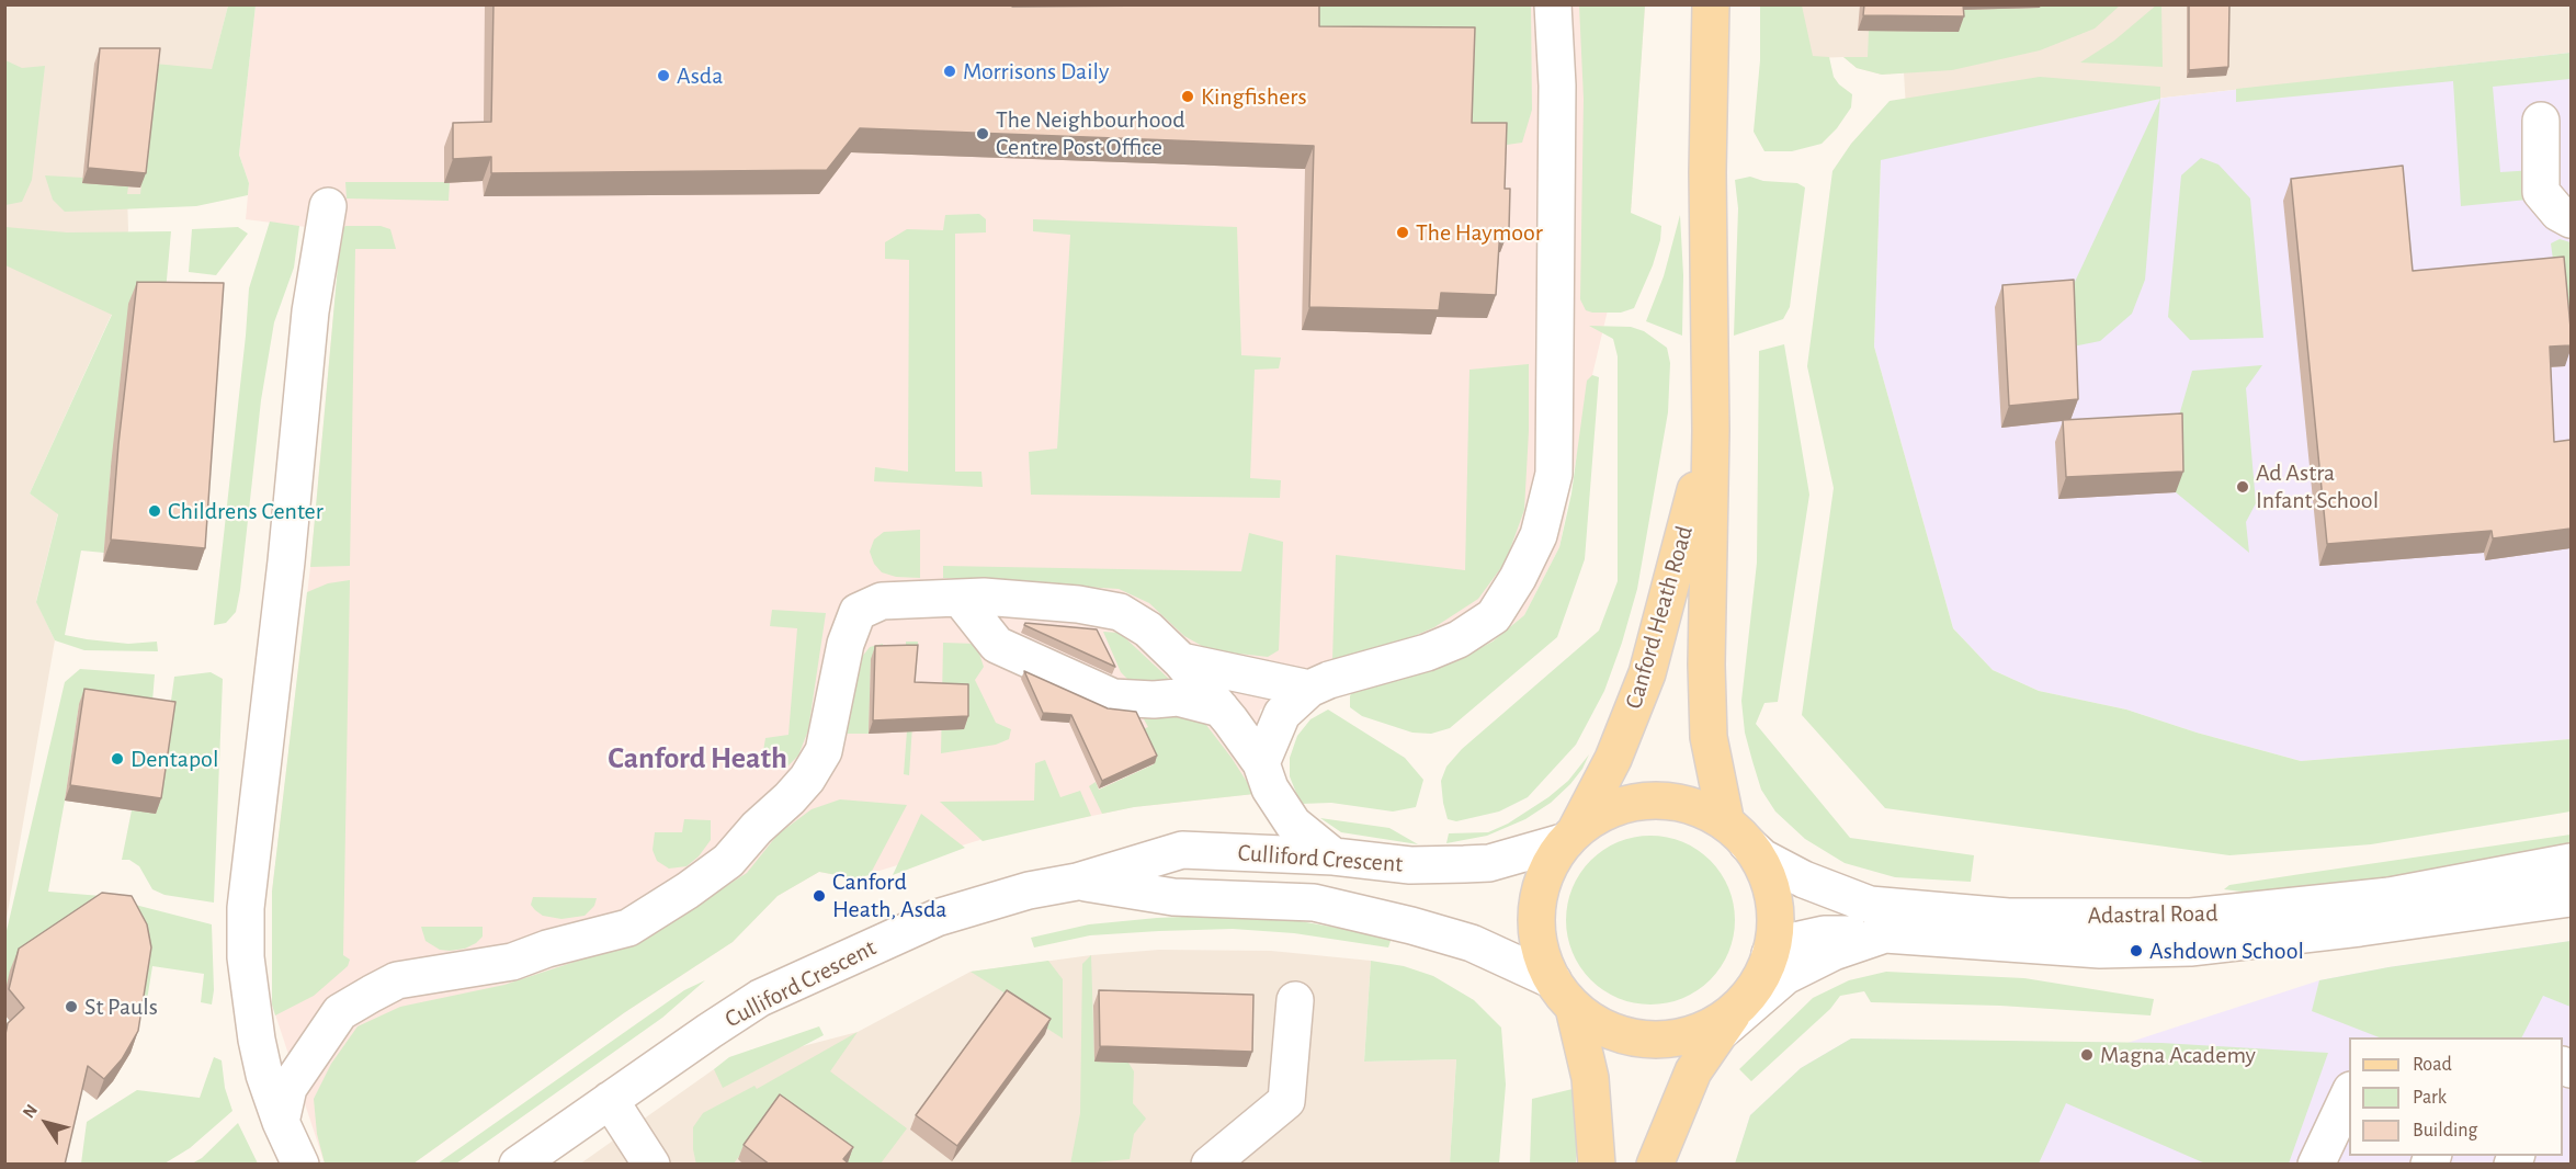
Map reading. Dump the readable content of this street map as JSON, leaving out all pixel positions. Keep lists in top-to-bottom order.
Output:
{
  "streets": {
    "main road": ["Canford Heath Road"],
    "street": ["Culliford Crescent", "Adastral Road"]
  },
  "crossings": [
    ["Canford Heath Road", "Culliford Crescent"],
    ["Canford Heath Road", "Adastral Road"]
  ],
  "districts": ["Canford Heath"],
  "places": [
    "Morrisons Daily",
    "Asda",
    "Kingfishers",
    "The Neighbourhood Centre Post Office",
    "The Haymoor",
    "Ad Astra Infant School",
    "Childrens Center",
    "Dentapol",
    "Canford Heath, Asda",
    "Ashdown School",
    "St Pauls",
    "Magna Academy"
  ],
  "legend": ["Road", "Park", "Building"],
  "north": "top left"
}
